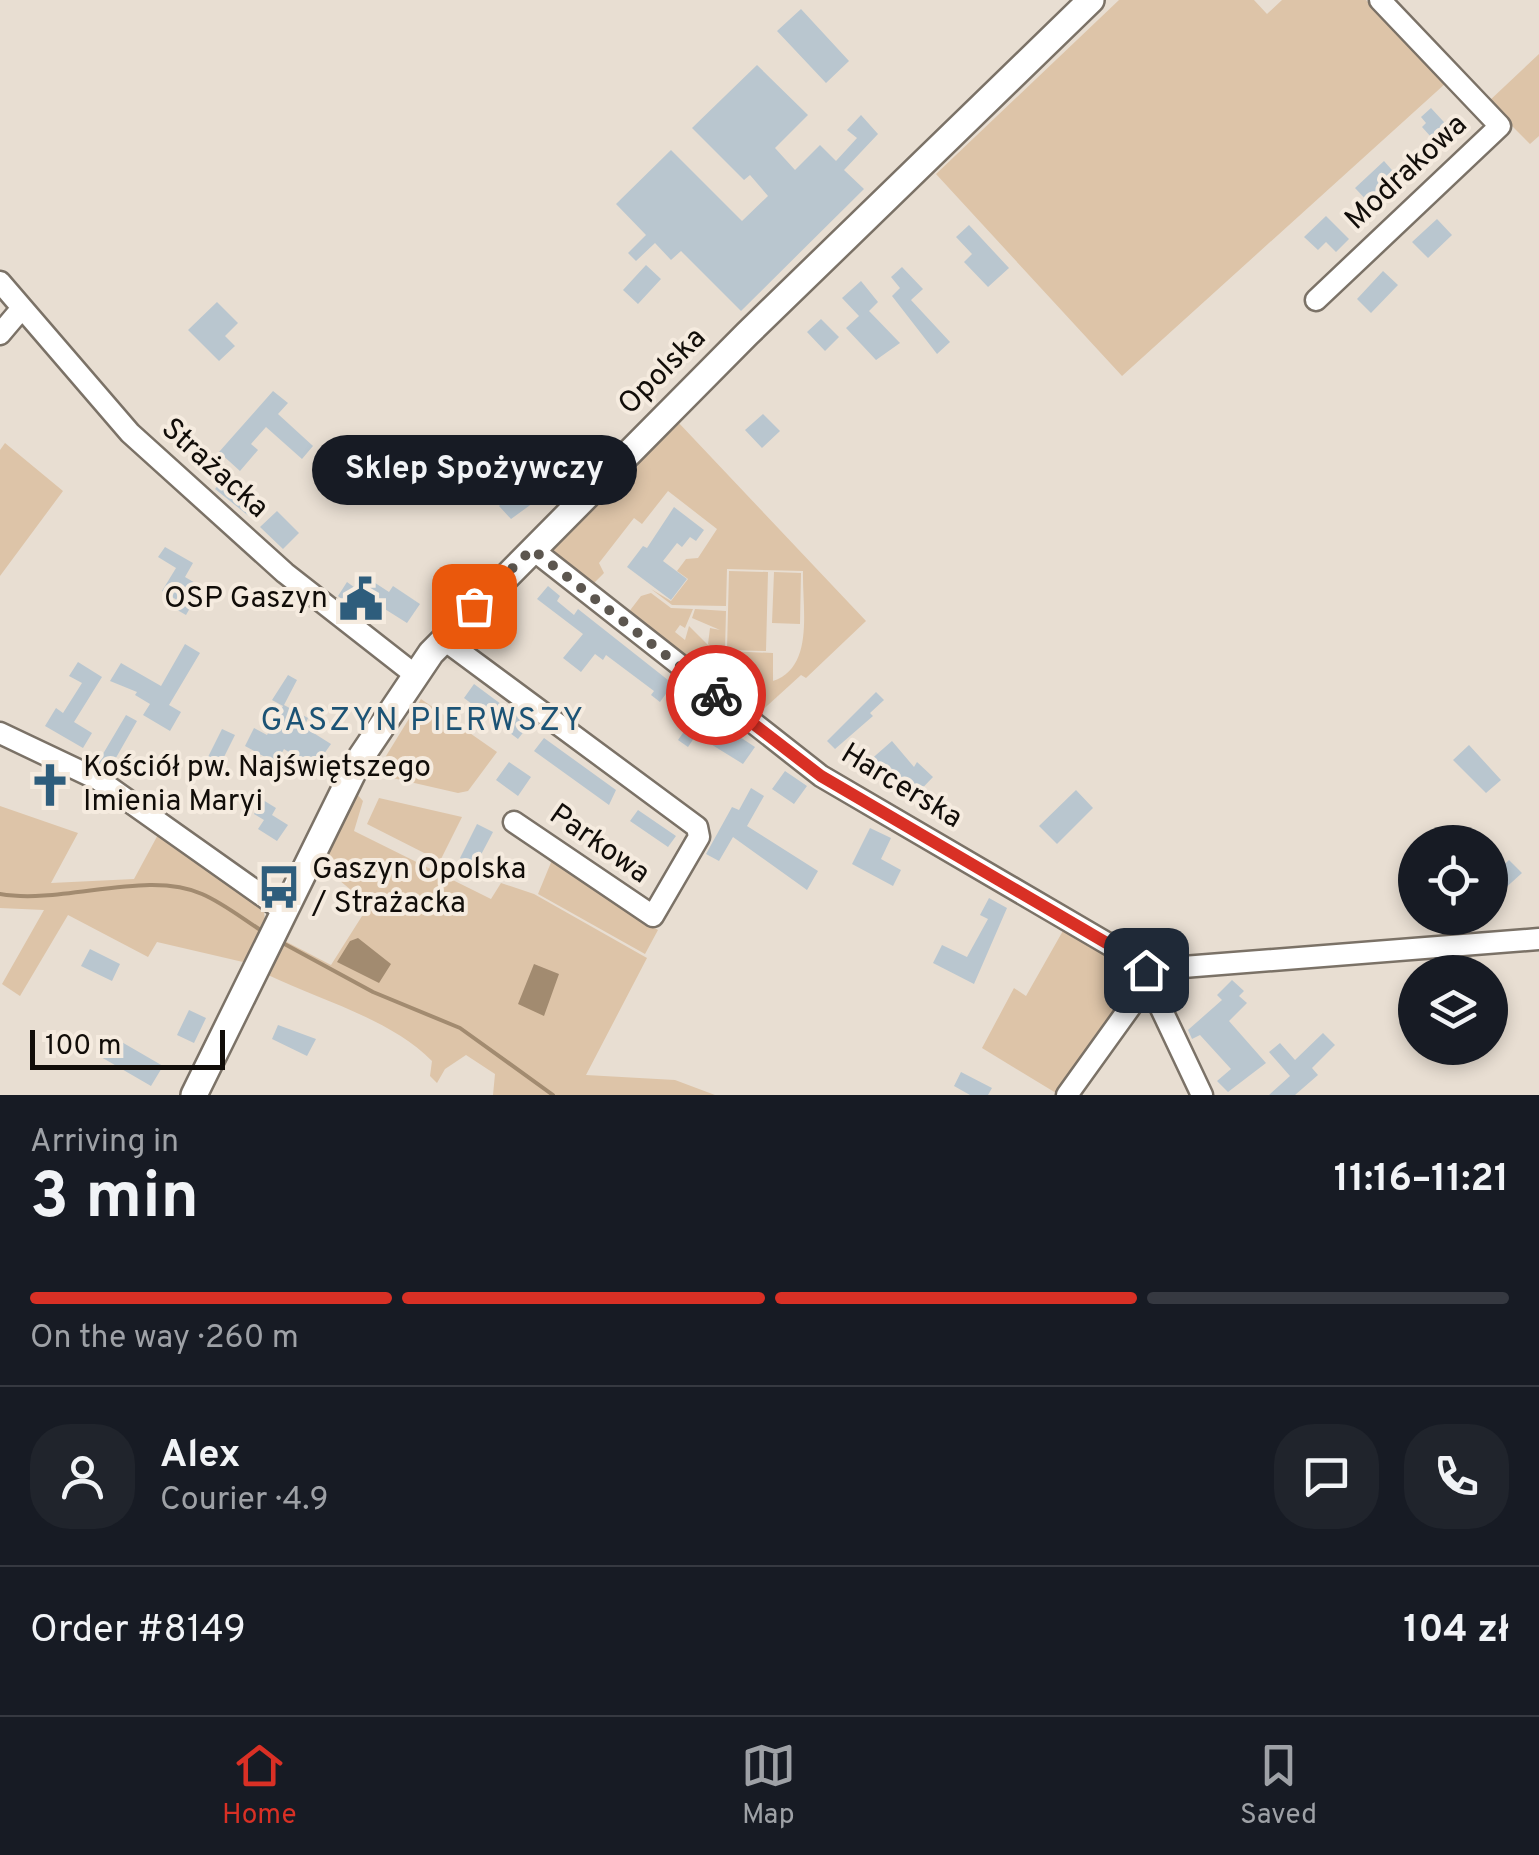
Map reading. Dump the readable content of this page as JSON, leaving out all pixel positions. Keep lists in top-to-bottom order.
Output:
{
  "streets": {
    "main road": ["Opolska"],
    "street": [
      "Modrakowa",
      "Strażacka",
      "Harcerska",
      "Parkowa"
    ]
  },
  "crossings": [
    ["Opolska", "Strażacka"],
    ["Opolska", "Harcerska"],
    ["Opolska", "Parkowa"]
  ],
  "districts": ["GASZYN PIERWSZY"],
  "places": {
    "public building": ["OSP Gaszyn"],
    "other": ["Sklep Spożywczy"],
    "church": ["Kościół pw. Najświętszego Imienia Maryi"],
    "bus stop": ["Gaszyn Opolska / Strażacka"]
  },
  "scale_bar": "100 m",
  "page": {
    "bubble": "Sklep Spożywczy",
    "scale": "100 m",
    "heading": ["3 min", "Arriving in", "11:16–11:21"],
    "panel": [
      "Alex",
      "Courier · 4.9",
      "Order #8149",
      "104 zł"
    ],
    "bar": "On the way · 260 m",
    "tabs": ["Home", "Map", "Saved"]
  }
}
